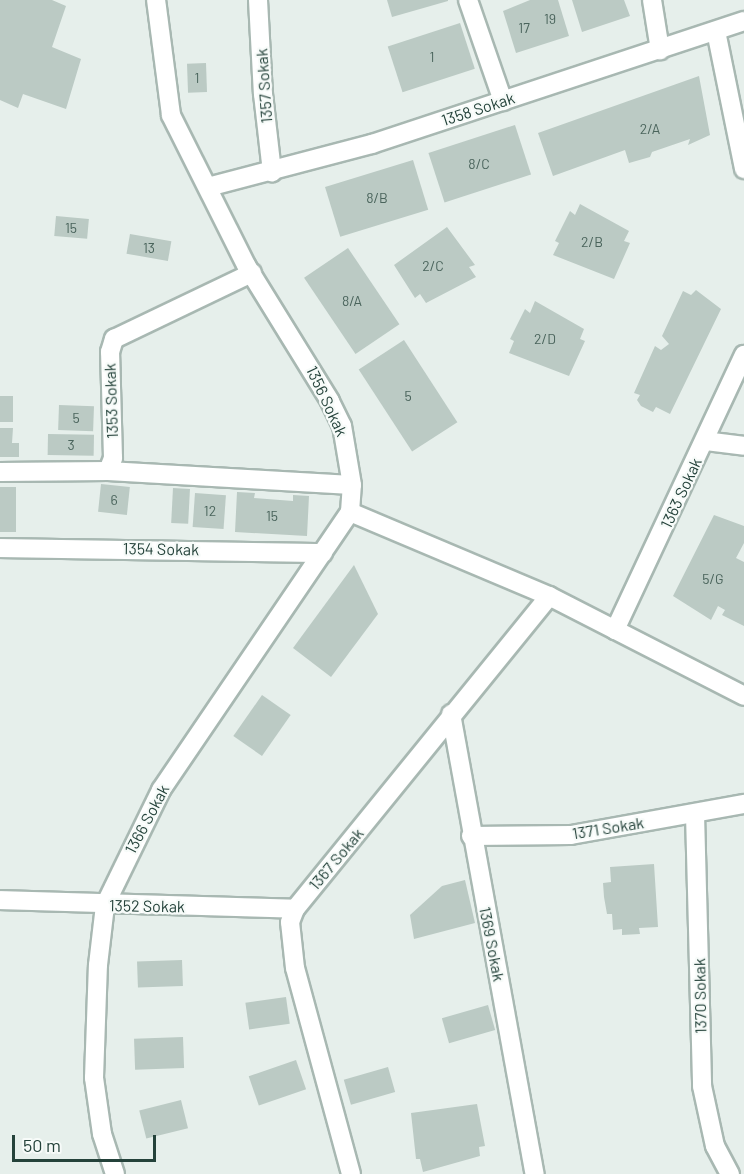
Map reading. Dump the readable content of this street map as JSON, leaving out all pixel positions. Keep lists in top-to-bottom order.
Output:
{
  "streets": {
    "street": [
      "1357 Sokak",
      "1358 Sokak",
      "1353 Sokak",
      "1356 Sokak",
      "1363 Sokak",
      "1354 Sokak",
      "1366 Sokak",
      "1371 Sokak",
      "1367 Sokak",
      "1352 Sokak",
      "1369 Sokak",
      "1370 Sokak"
    ]
  },
  "crossings": [
    ["1357 Sokak", "1358 Sokak"],
    ["1358 Sokak", "1356 Sokak"],
    ["1353 Sokak", "1356 Sokak"],
    ["1356 Sokak", "1366 Sokak"],
    ["1354 Sokak", "1366 Sokak"],
    ["1366 Sokak", "1352 Sokak"],
    ["1371 Sokak", "1369 Sokak"],
    ["1371 Sokak", "1370 Sokak"],
    ["1367 Sokak", "1352 Sokak"],
    ["1367 Sokak", "1369 Sokak"]
  ],
  "house_numbers": [
    "19",
    "17",
    "1",
    "1",
    "2/A",
    "8/C",
    "8/B",
    "15",
    "2/B",
    "13",
    "2/C",
    "8/A",
    "2/D",
    "5",
    "5",
    "3",
    "6",
    "12",
    "15",
    "5/G"
  ],
  "scale_bar": "50 m"
}
